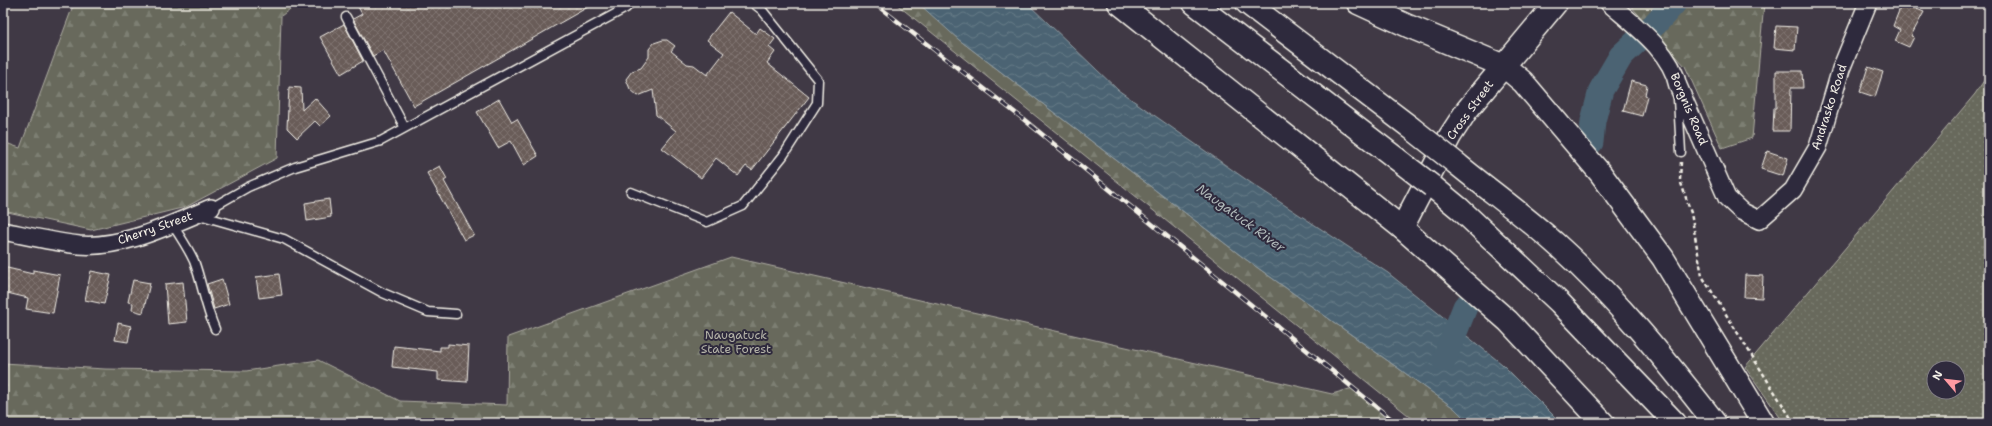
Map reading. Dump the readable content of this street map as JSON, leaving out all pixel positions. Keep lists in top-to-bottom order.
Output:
{
  "streets": {
    "main road": ["Cross Street"],
    "street": ["Andrasko Road", "Borgnis Road", "Cherry Street"]
  },
  "crossings": [
    ["Andrasko Road", "Borgnis Road"]
  ],
  "water": ["Naugatuck River"],
  "parks": ["Naugatuck State Forest"],
  "north": "top left"
}
